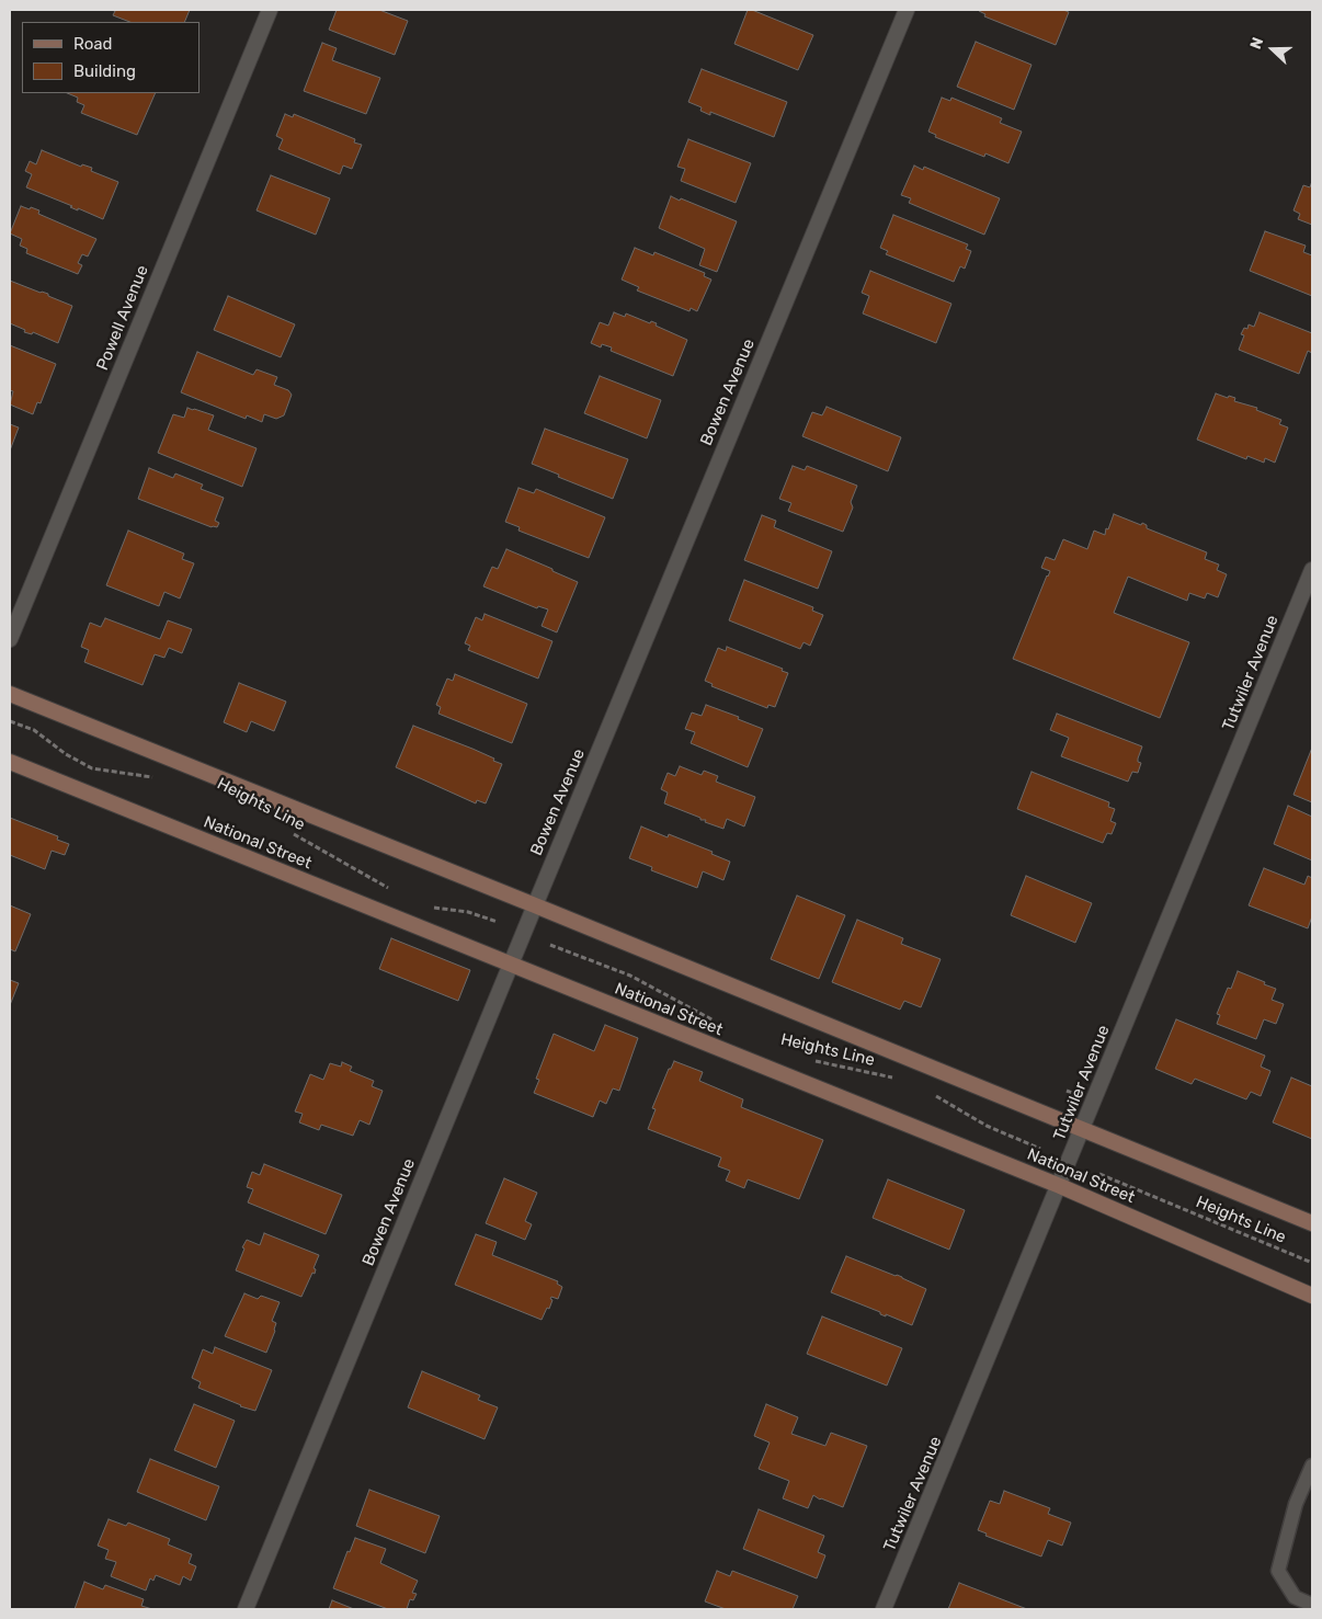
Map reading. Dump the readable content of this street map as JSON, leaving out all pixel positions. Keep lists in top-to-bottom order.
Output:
{
  "streets": {
    "main road": ["National Street"],
    "street": ["Powell Avenue", "Bowen Avenue", "Tutwiler Avenue"],
    "path": ["Heights Line"]
  },
  "crossings": [
    ["Bowen Avenue", "National Street"],
    ["Tutwiler Avenue", "National Street"]
  ],
  "legend": ["Road", "Building"],
  "north": "left"
}
